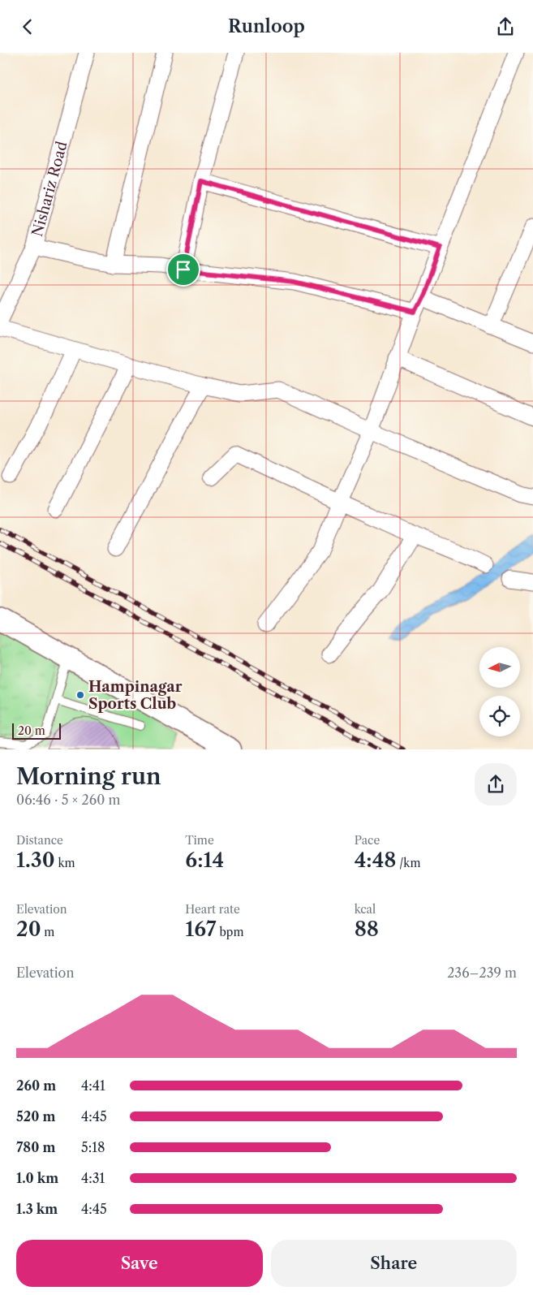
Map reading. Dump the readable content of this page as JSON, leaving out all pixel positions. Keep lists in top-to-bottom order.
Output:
{
  "streets": {
    "street": ["Nishariz Road"]
  },
  "places": ["Hampinagar Sports Club"],
  "scale_bar": "20 m",
  "north": "left",
  "page": {
    "header": "Runloop",
    "scale": "20 m",
    "heading": ["Morning run", "06:46 · 5 × 260 m"],
    "stats": [
      ["Distance", "1.30 km"],
      ["Time", "6:14"],
      ["Pace", "4:48 /km"],
      ["Elevation", "20 m"],
      ["Heart rate", "167 bpm"],
      ["kcal", "88"]
    ],
    "chart": ["Elevation", "236–239 m"],
    "list": [
      {
        "name": "260 m",
        "note": "4:41"
      },
      {
        "name": "520 m",
        "note": "4:45"
      },
      {
        "name": "780 m",
        "note": "5:18"
      },
      {
        "name": "1.0 km",
        "note": "4:31"
      },
      {
        "name": "1.3 km",
        "note": "4:45"
      }
    ],
    "buttons": ["Save", "Share"]
  }
}
